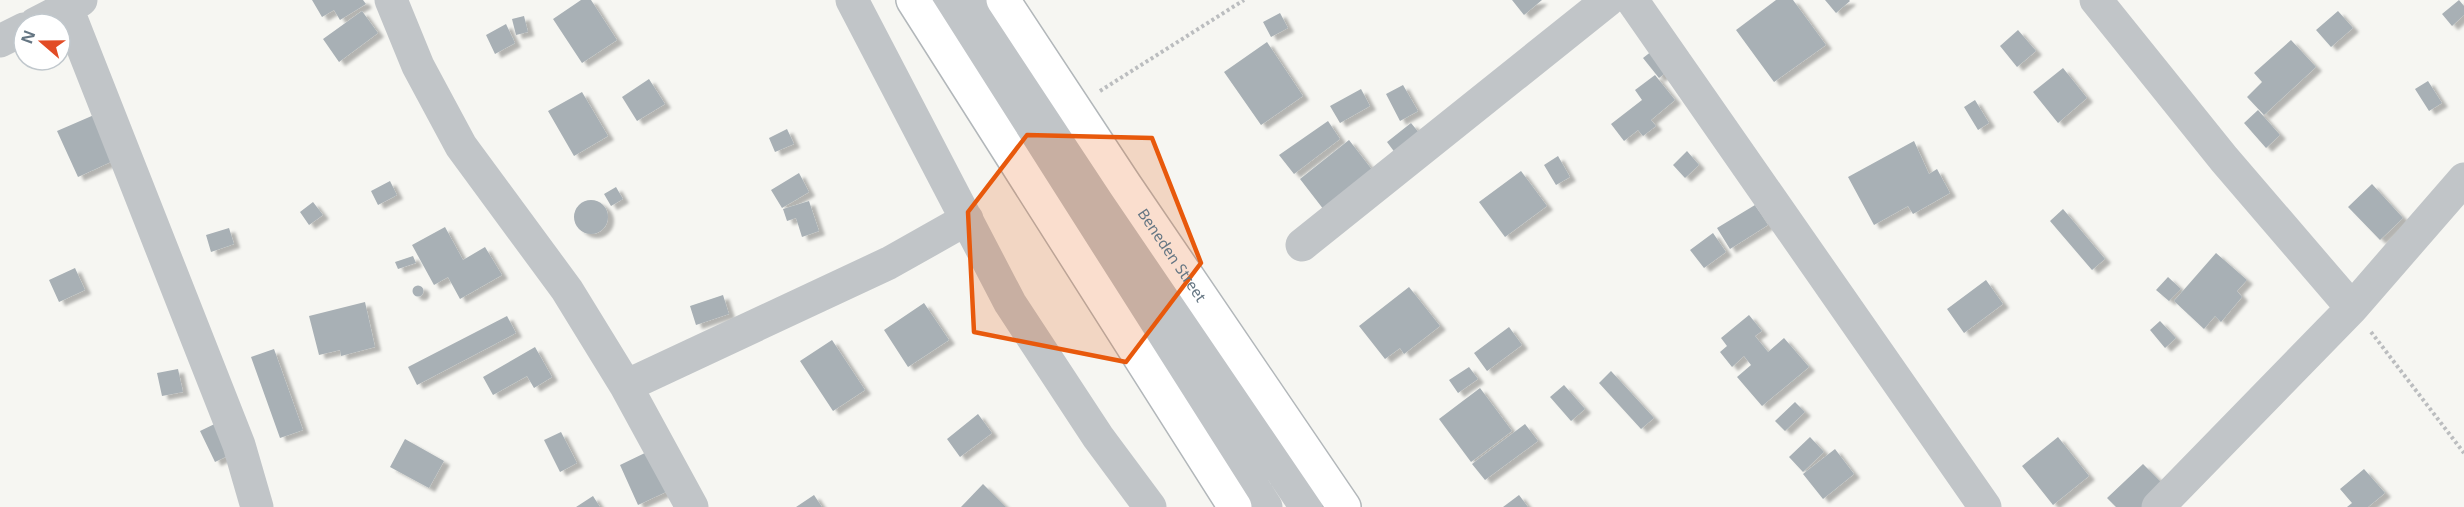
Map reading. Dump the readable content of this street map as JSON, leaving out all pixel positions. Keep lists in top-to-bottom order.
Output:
{
  "streets": {
    "main road": ["Beneden Street"]
  },
  "north": "left"
}
